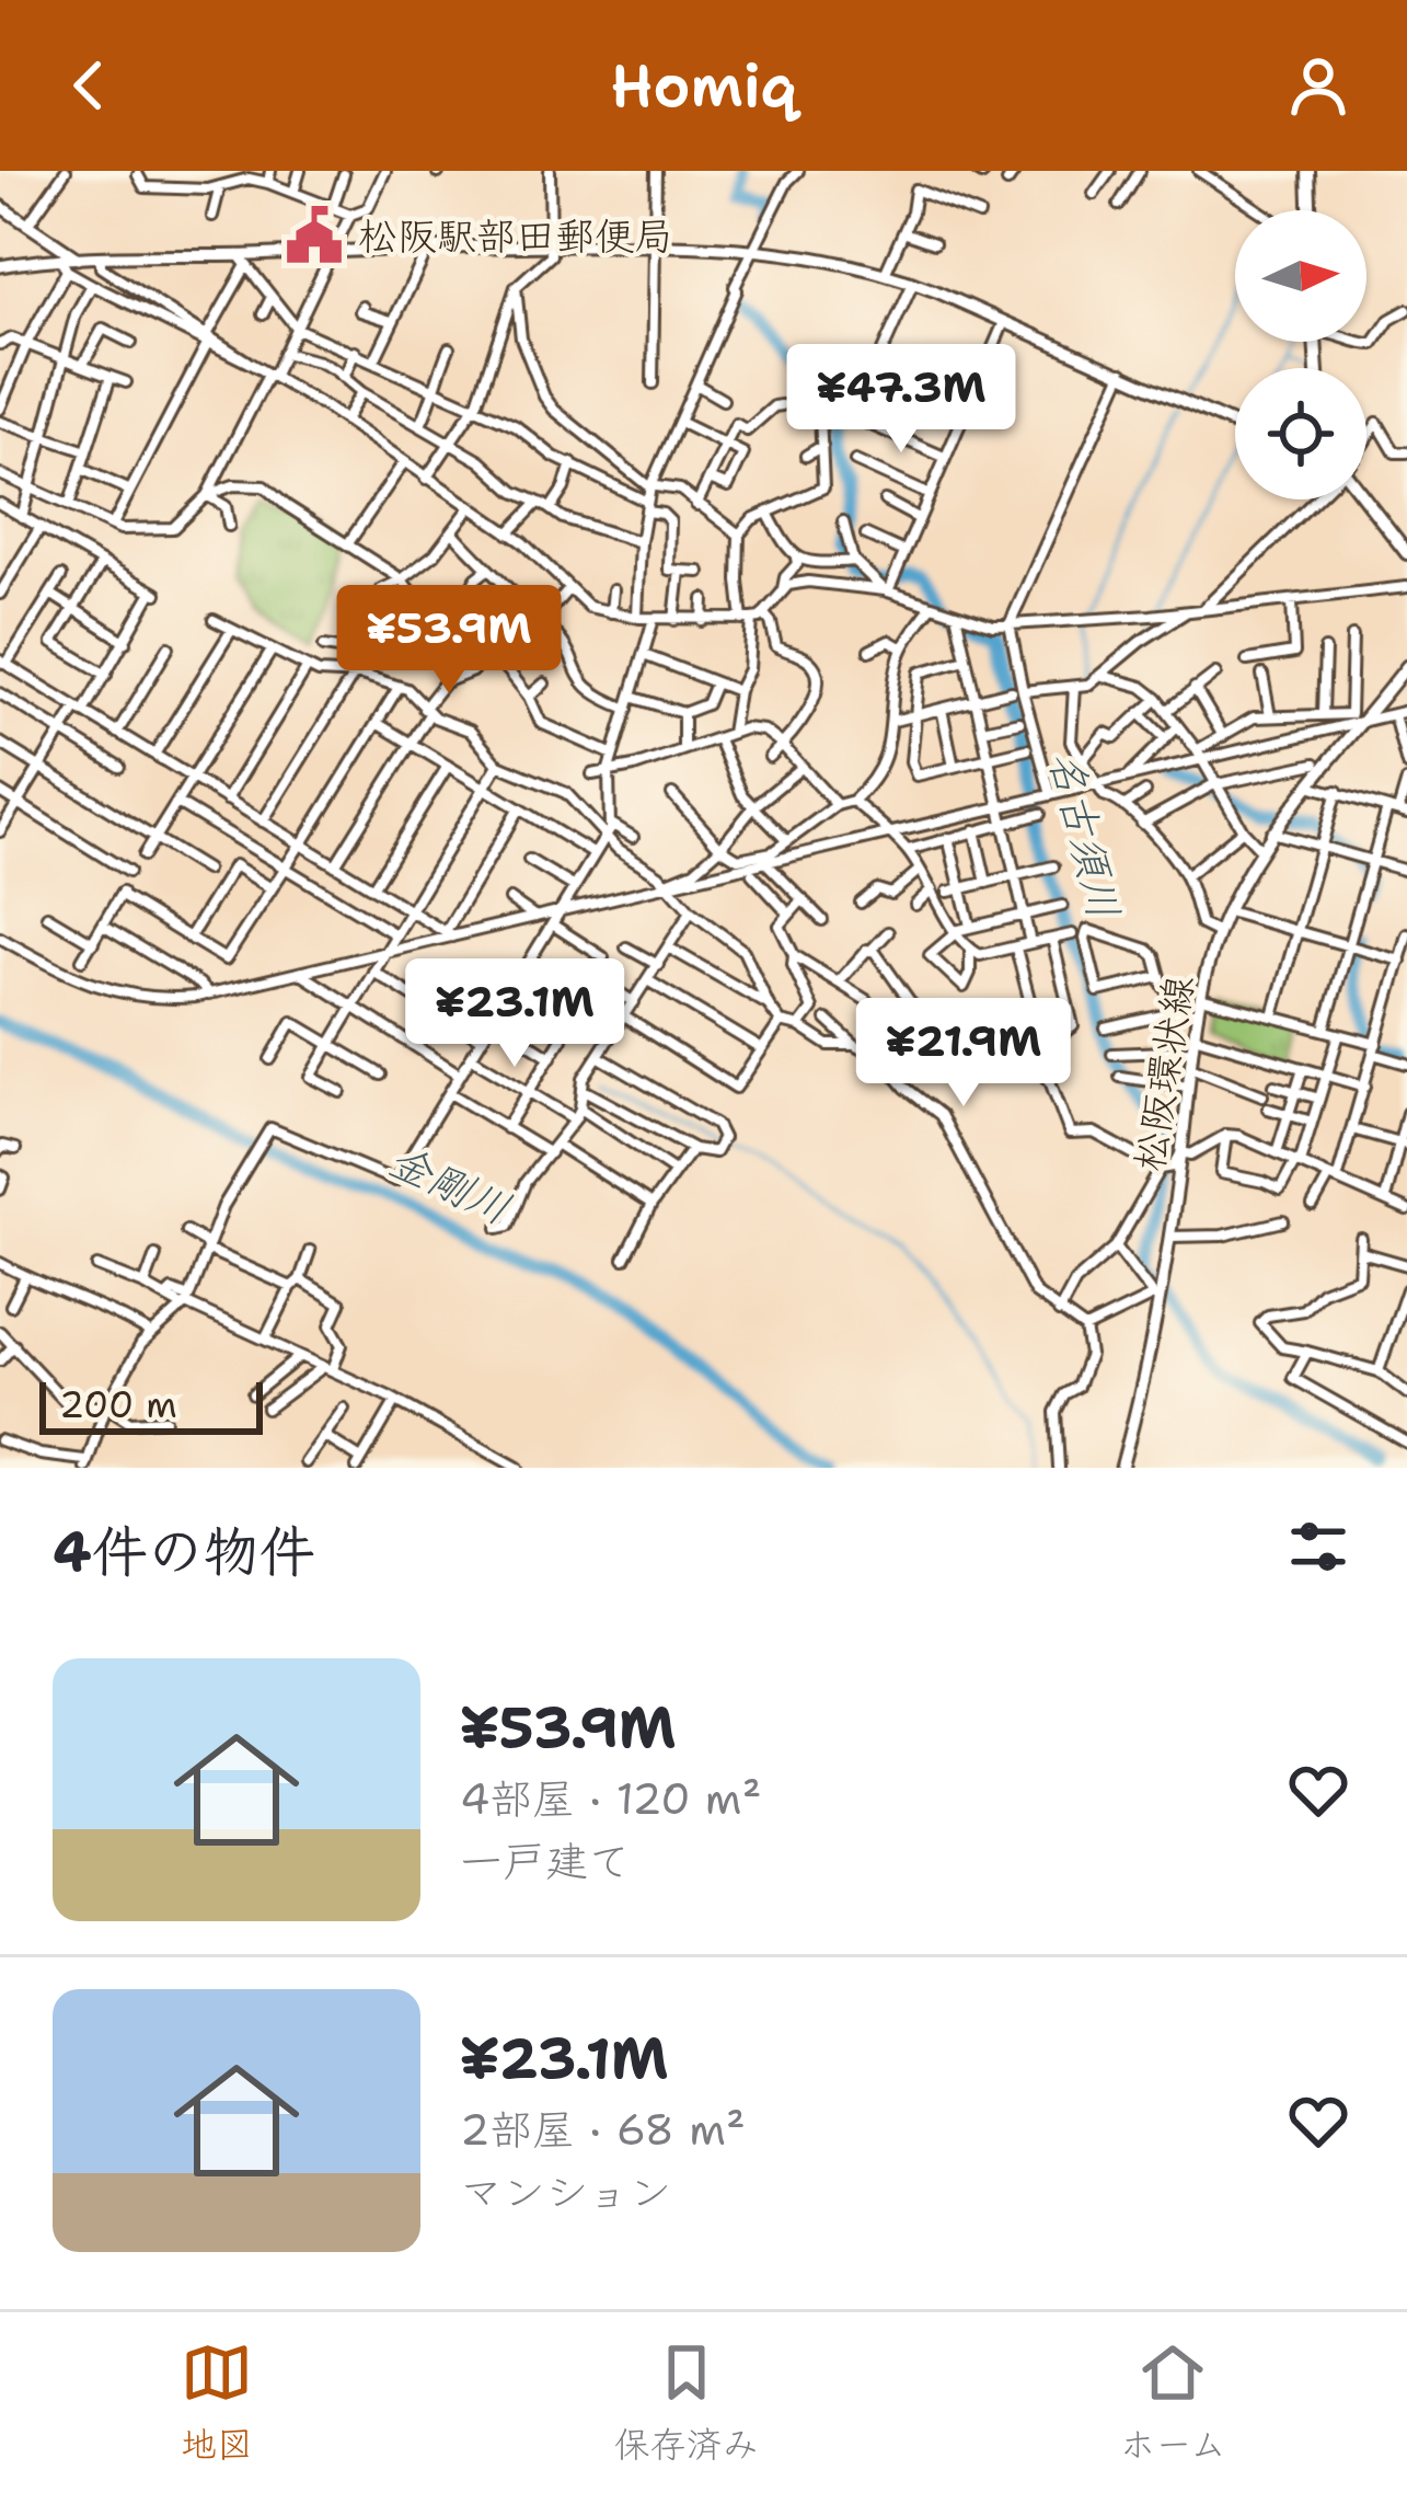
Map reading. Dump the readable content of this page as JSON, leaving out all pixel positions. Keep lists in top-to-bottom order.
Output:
{
  "streets": {
    "main road": ["松阪環状線"]
  },
  "water": ["名古須川", "金剛川"],
  "places": {
    "public building": ["松阪駅部田郵便局"]
  },
  "scale_bar": "200 m",
  "north": "right",
  "page": {
    "header": "Homiq",
    "price": [
      "¥47.3M",
      "¥53.9M",
      "¥23.1M",
      "¥21.9M"
    ],
    "scale": "200 m",
    "heading": "4件の物件",
    "list": [
      {
        "name": "¥53.9M",
        "note": "4部屋 · 120 m² · 一戸建て"
      },
      {
        "name": "¥23.1M",
        "note": "2部屋 · 68 m² · マンション"
      }
    ],
    "tabs": ["地図", "保存済み", "ホーム"]
  }
}
